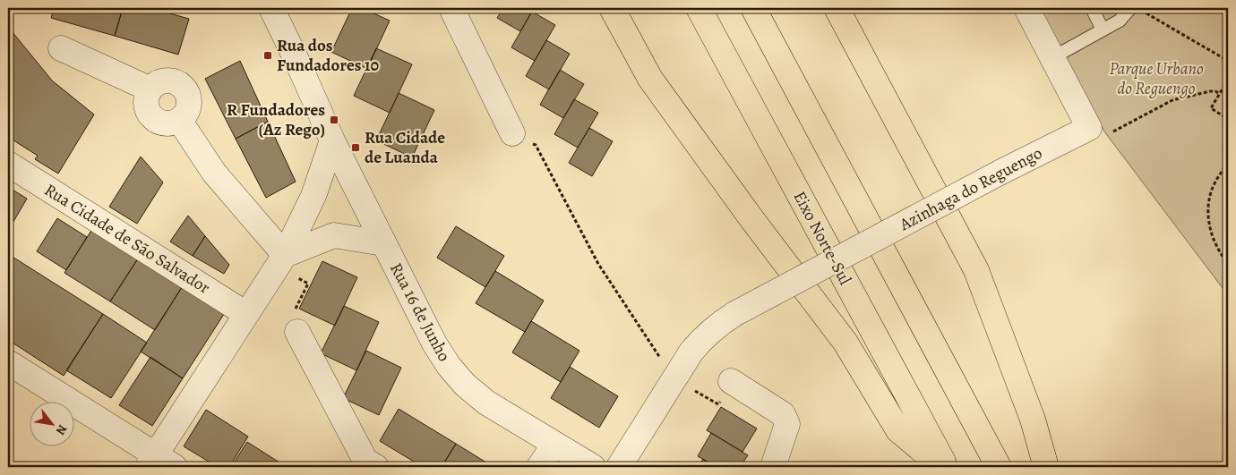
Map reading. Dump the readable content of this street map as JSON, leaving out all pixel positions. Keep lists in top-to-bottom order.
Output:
{
  "streets": {
    "highway": ["Eixo Norte-Sul"],
    "street": ["Azinhaga do Reguengo", "Rua Cidade de São Salvador", "Rua 16 de Junho"]
  },
  "parks": ["Parque Urbano do Reguengo"],
  "places": {
    "transit": ["Rua dos Fundadores 10", "R Fundadores (Az Rego)", "Rua Cidade de Luanda"]
  },
  "north": "bottom right"
}
